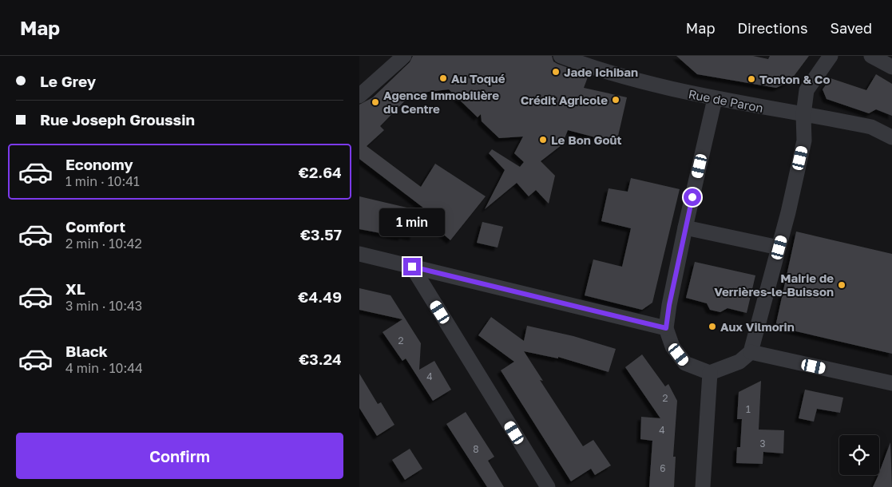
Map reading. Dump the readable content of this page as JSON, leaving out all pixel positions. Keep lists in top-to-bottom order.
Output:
{
  "streets": {
    "street": ["Rue de Paron"]
  },
  "places": [
    "Jade Ichiban",
    "Au Toqué",
    "Tonton & Co",
    "Crédit Agricole",
    "Agence Immobilière du Centre",
    "Le Bon Goût",
    "Mairie de Verrières-le-Buisson",
    "Aux Vilmorin"
  ],
  "house_numbers": [
    "2",
    "4",
    "2",
    "1",
    "4",
    "3",
    "8",
    "6"
  ],
  "page": {
    "header": "Map",
    "nav": ["Map", "Directions", "Saved"],
    "banner": ["Le Grey", "Rue Joseph Groussin"],
    "list": [
      {
        "name": "Economy",
        "note": "1 min · 10:41",
        "value": "€2.64"
      },
      {
        "name": "Comfort",
        "note": "2 min · 10:42",
        "value": "€3.57"
      },
      {
        "name": "XL",
        "note": "3 min · 10:43",
        "value": "€4.49"
      },
      {
        "name": "Black",
        "note": "4 min · 10:44",
        "value": "€3.24"
      }
    ],
    "bubble": "1 min",
    "buttons": "Confirm"
  }
}
